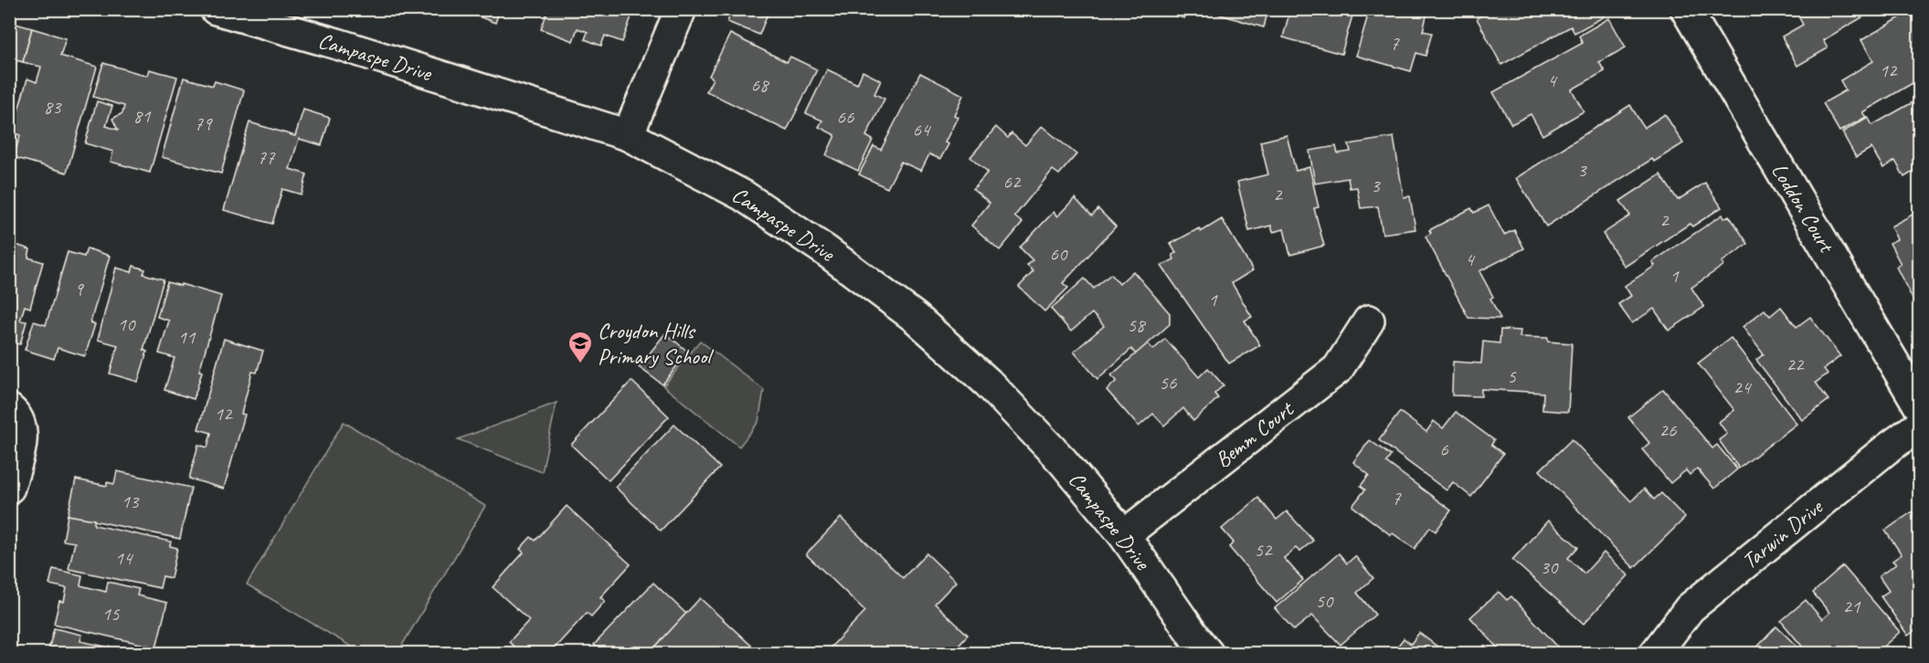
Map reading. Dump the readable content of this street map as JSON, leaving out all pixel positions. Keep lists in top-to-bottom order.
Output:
{
  "streets": {
    "street": [
      "Campaspe Drive",
      "Loddon Court",
      "Bemm Court",
      "Tarwin Drive"
    ]
  },
  "crossings": [
    ["Campaspe Drive", "Bemm Court"]
  ],
  "places": {
    "school or university": ["Croydon Hills Primary School"]
  },
  "house_numbers": [
    "7",
    "12",
    "4",
    "68",
    "83",
    "81",
    "66",
    "79",
    "64",
    "77",
    "3",
    "62",
    "3",
    "2",
    "2",
    "60",
    "4",
    "1",
    "9",
    "1",
    "10",
    "58",
    "11",
    "22",
    "5",
    "56",
    "24",
    "12",
    "26",
    "6",
    "7",
    "13",
    "52",
    "14",
    "30",
    "50",
    "21",
    "15"
  ]
}
